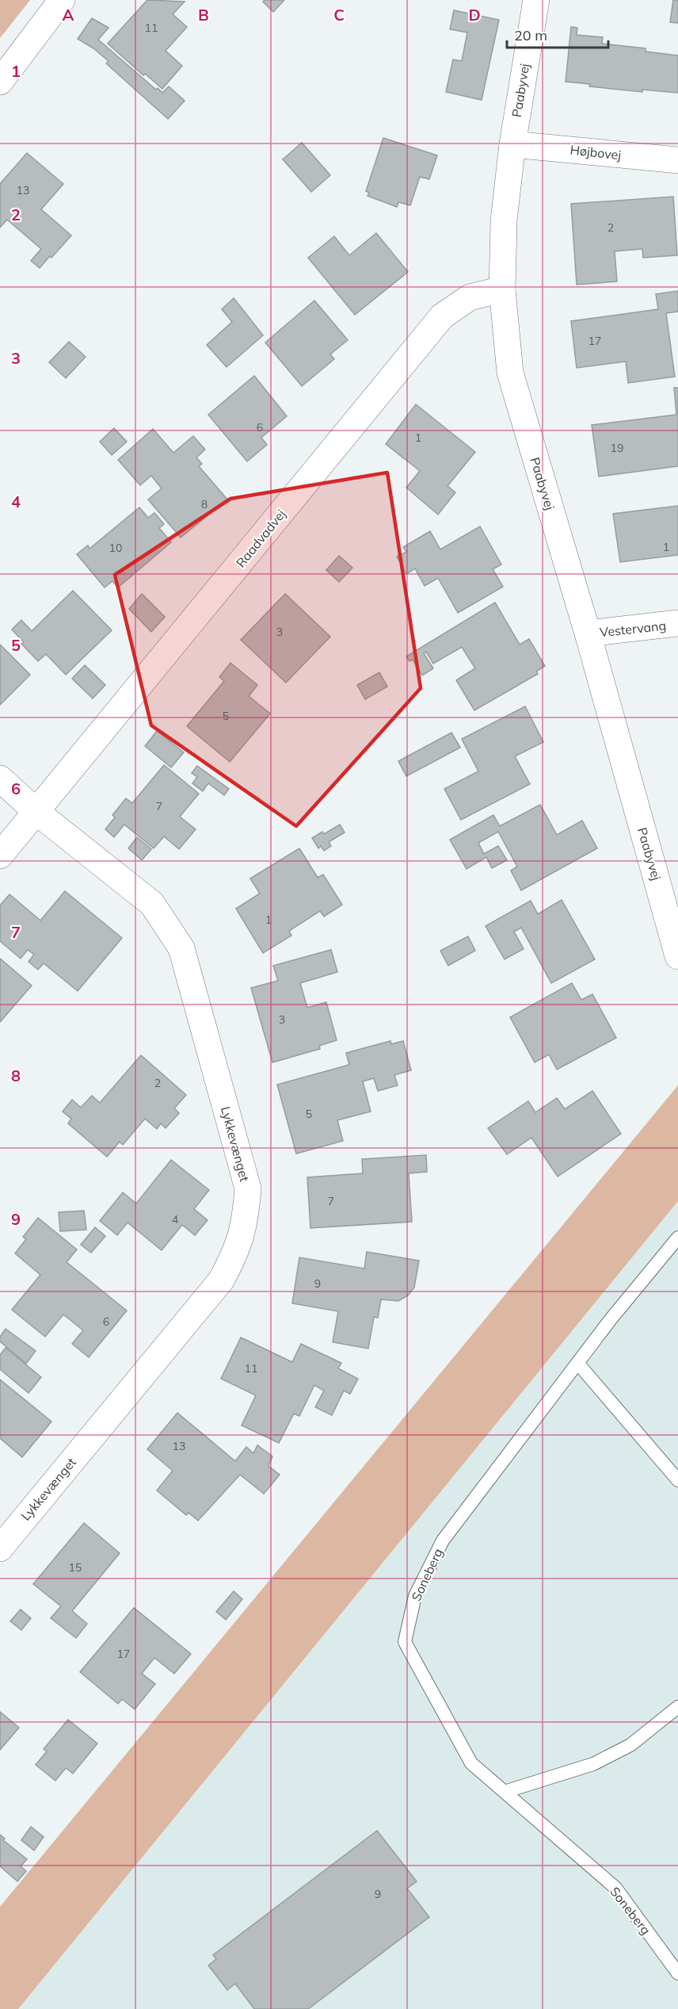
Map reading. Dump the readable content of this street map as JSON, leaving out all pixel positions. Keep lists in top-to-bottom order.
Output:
{
  "streets": {
    "street": [
      "Paabyvej",
      "Højbovej",
      "Raadvadvej",
      "Vestervang",
      "Lykkevænget"
    ],
    "lane": ["Soneberg"]
  },
  "crossings": [
    ["Paabyvej", "Højbovej"],
    ["Paabyvej", "Raadvadvej"],
    ["Paabyvej", "Vestervang"],
    ["Raadvadvej", "Lykkevænget"]
  ],
  "house_numbers": [
    "11",
    "13",
    "2",
    "17",
    "6",
    "1",
    "19",
    "8",
    "1",
    "10",
    "3",
    "5",
    "7",
    "1",
    "3",
    "2",
    "5",
    "7",
    "4",
    "9",
    "6",
    "11",
    "13",
    "15",
    "17",
    "9"
  ],
  "scale_bar": "20 m",
  "grid": {
    "columns": [
      "A",
      "B",
      "C",
      "D"
    ],
    "rows": [
      "1",
      "2",
      "3",
      "4",
      "5",
      "6",
      "7",
      "8",
      "9"
    ]
  }
}
